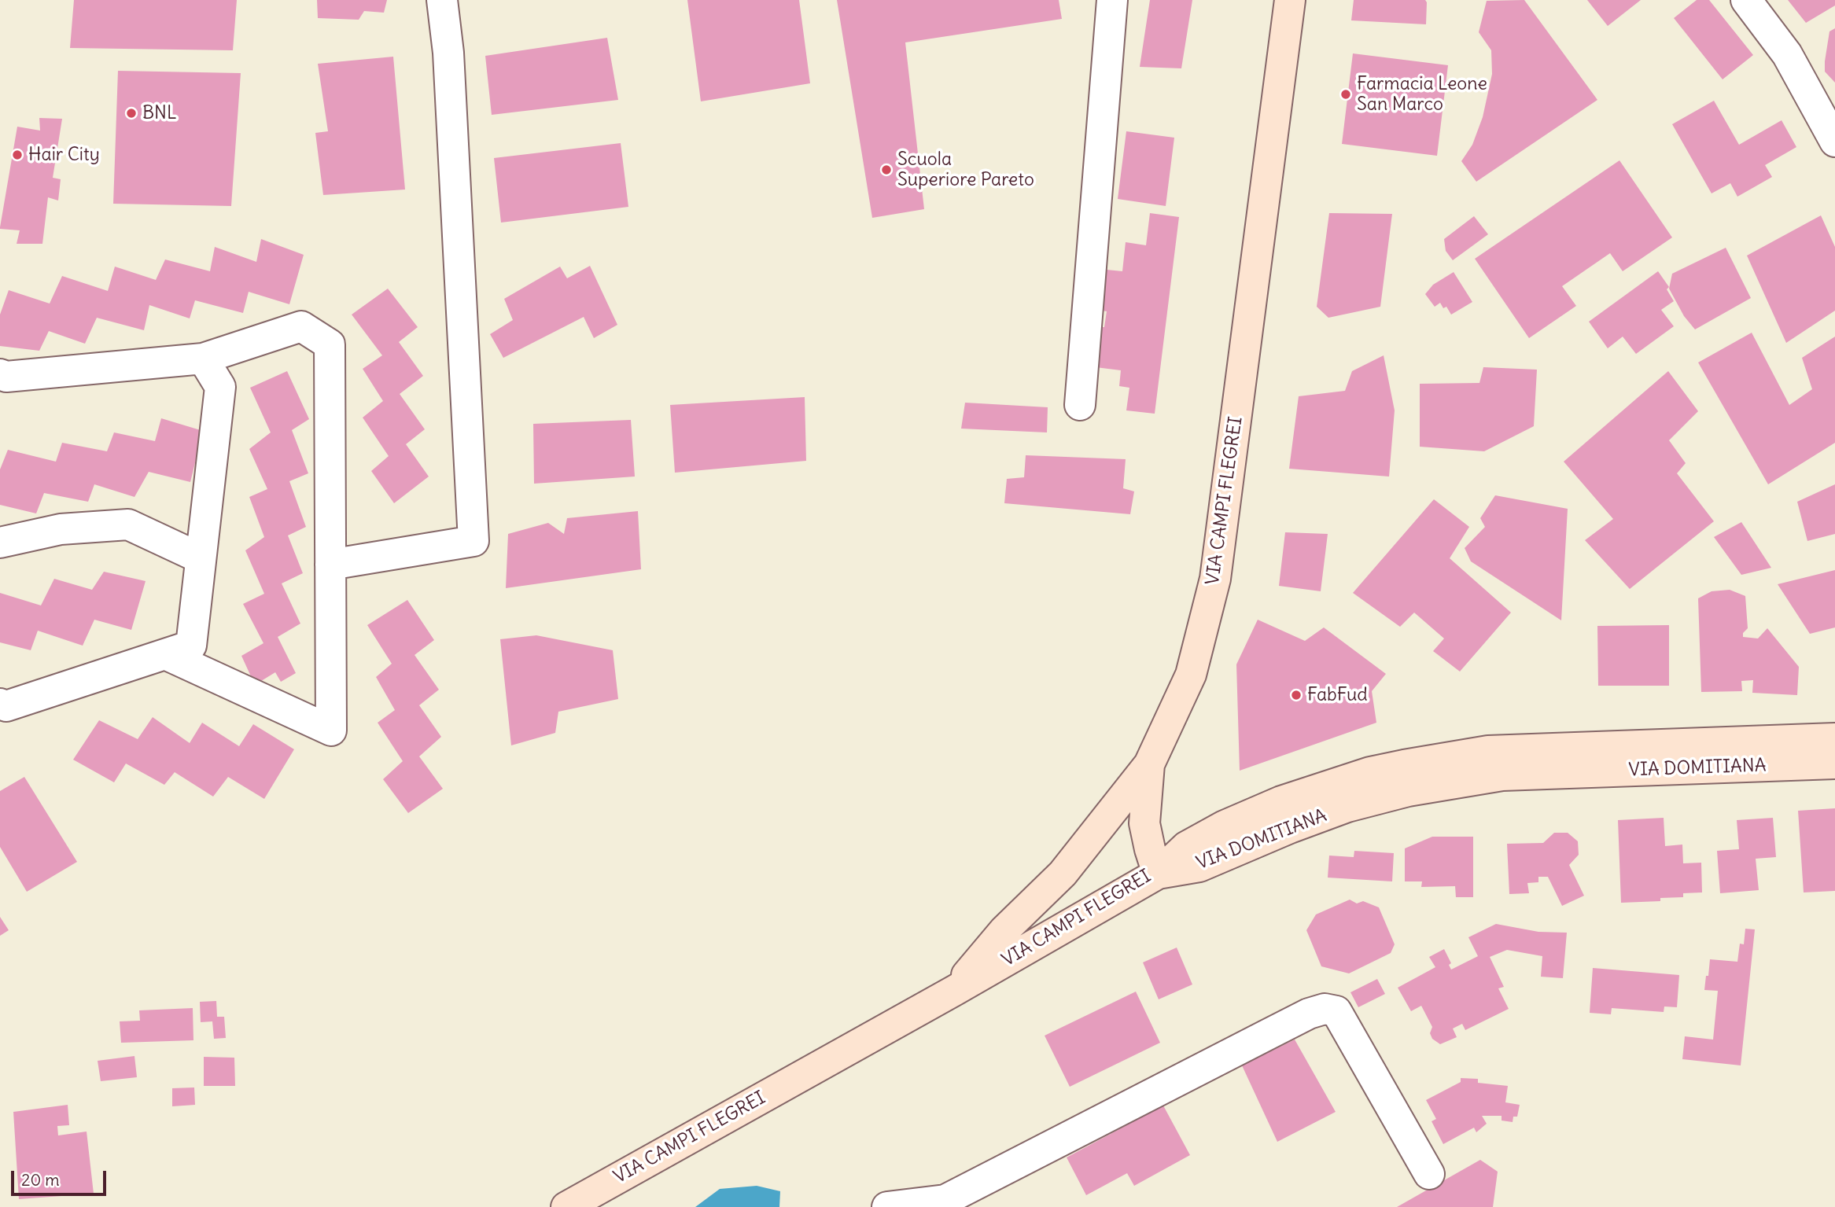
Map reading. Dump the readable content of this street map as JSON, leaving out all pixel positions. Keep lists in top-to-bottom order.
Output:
{
  "streets": {
    "main road": ["VIA CAMPI FLEGREI", "VIA DOMITIANA"]
  },
  "crossings": [
    ["VIA CAMPI FLEGREI", "VIA DOMITIANA"]
  ],
  "places": [
    "Farmacia Leone San Marco",
    "BNL",
    "Hair City",
    "Scuola Superiore Pareto",
    "FabFud"
  ],
  "scale_bar": "20 m"
}
